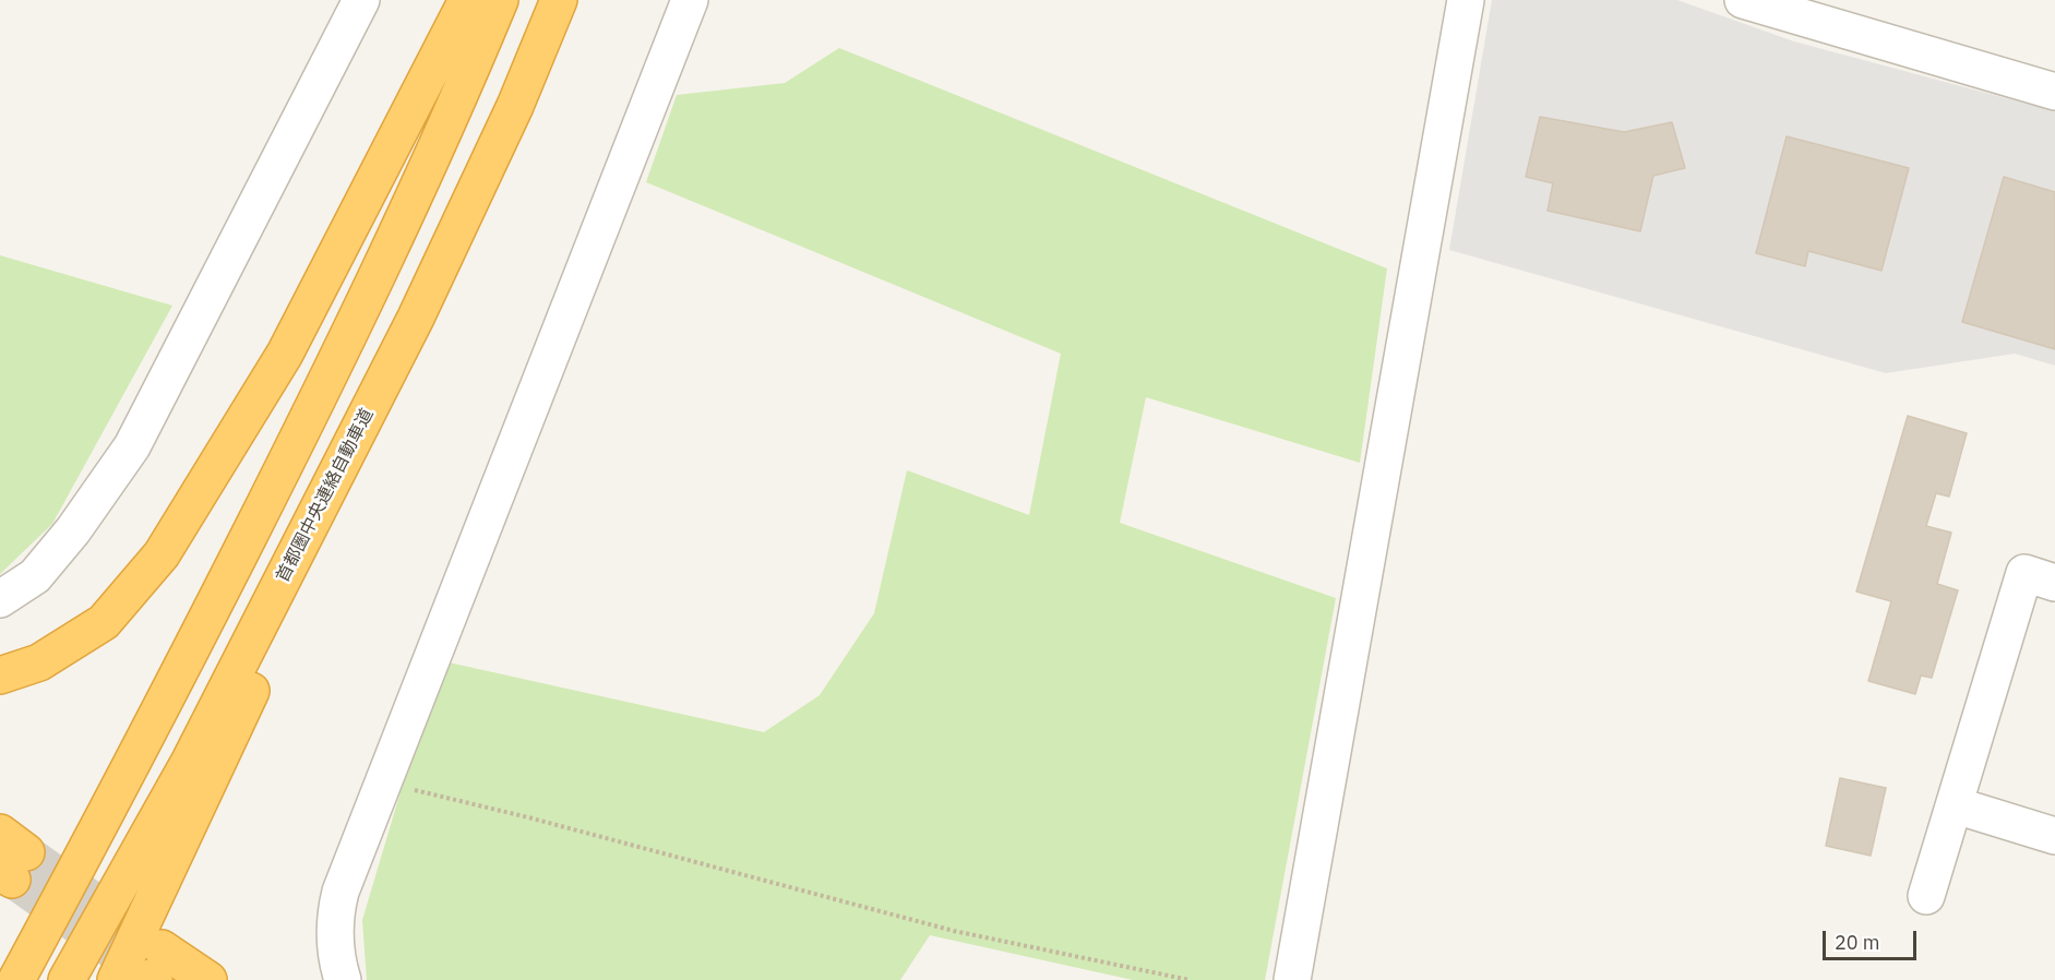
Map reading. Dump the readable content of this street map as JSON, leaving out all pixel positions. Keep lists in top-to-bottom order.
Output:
{
  "streets": {
    "highway": ["首都圏中央連絡自動車道"]
  },
  "scale_bar": "20 m"
}
